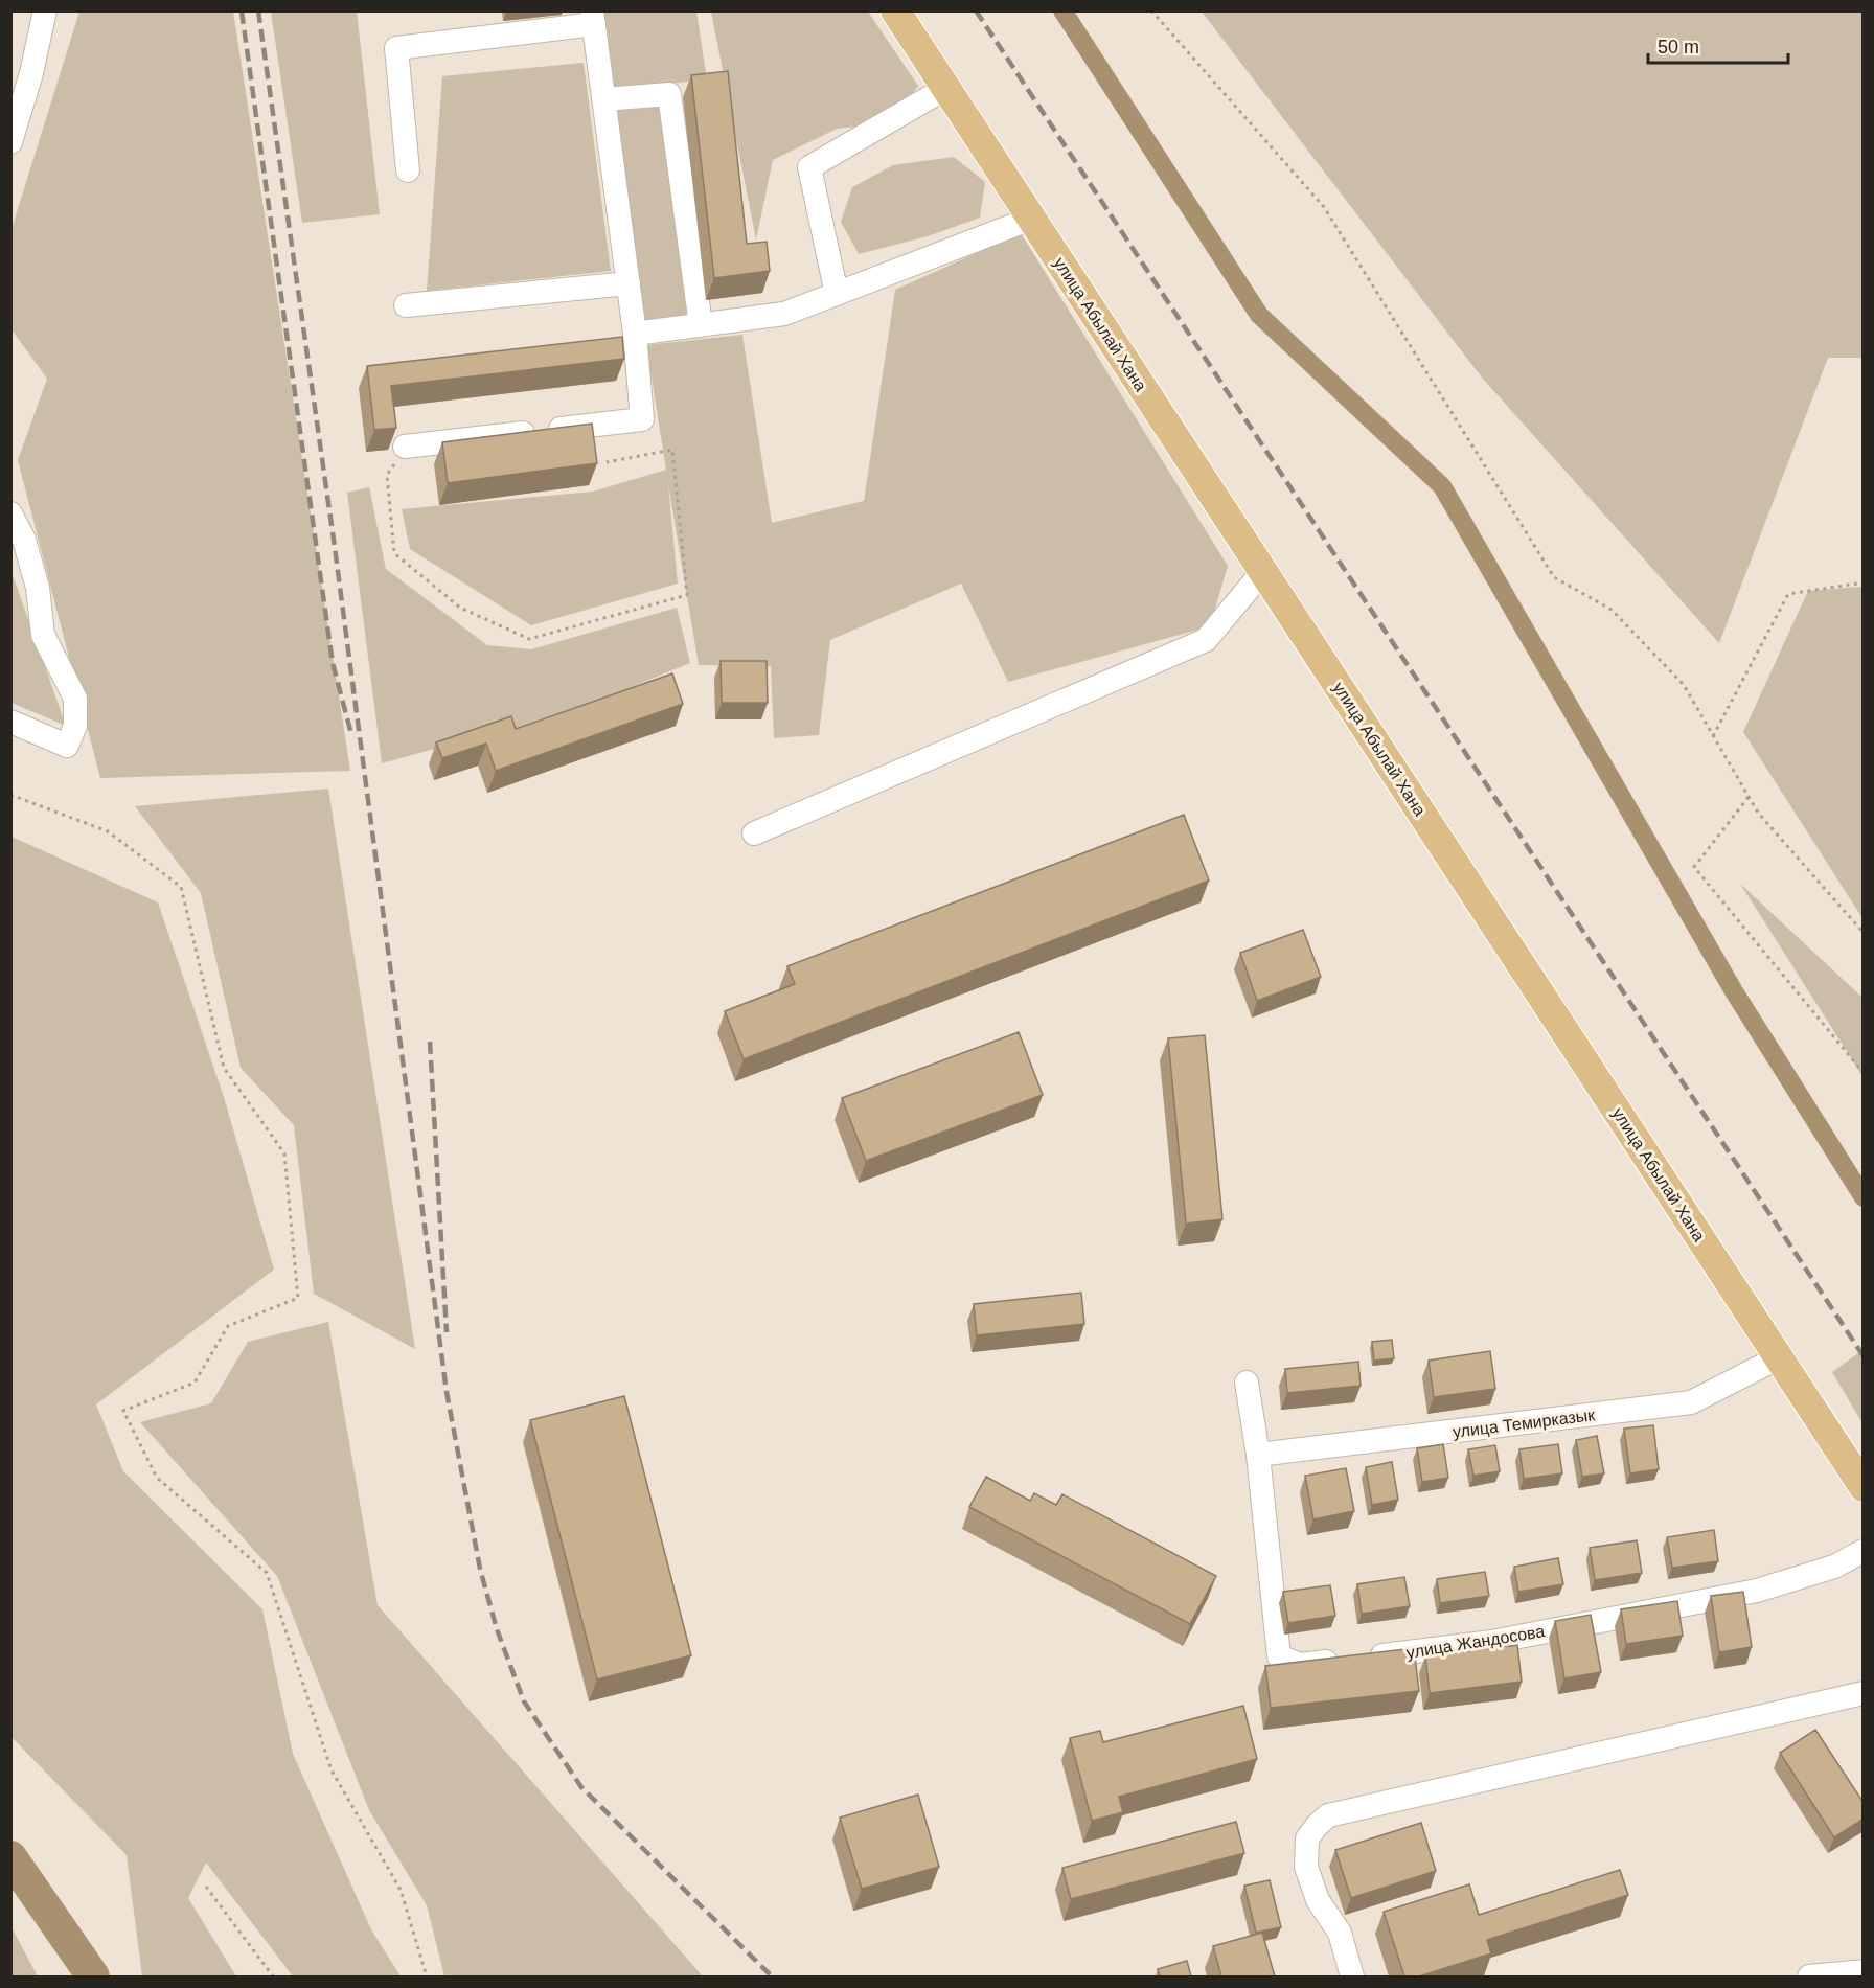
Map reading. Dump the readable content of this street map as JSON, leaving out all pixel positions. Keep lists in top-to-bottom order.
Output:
{
  "streets": {
    "main road": ["улица Абылай Хана"],
    "street": ["улица Темирказык", "улица Жандосова"]
  },
  "crossings": [
    ["улица Абылай Хана", "улица Темирказык"],
    ["улица Темирказык", "улица Жандосова"]
  ],
  "scale_bar": "50 m"
}
